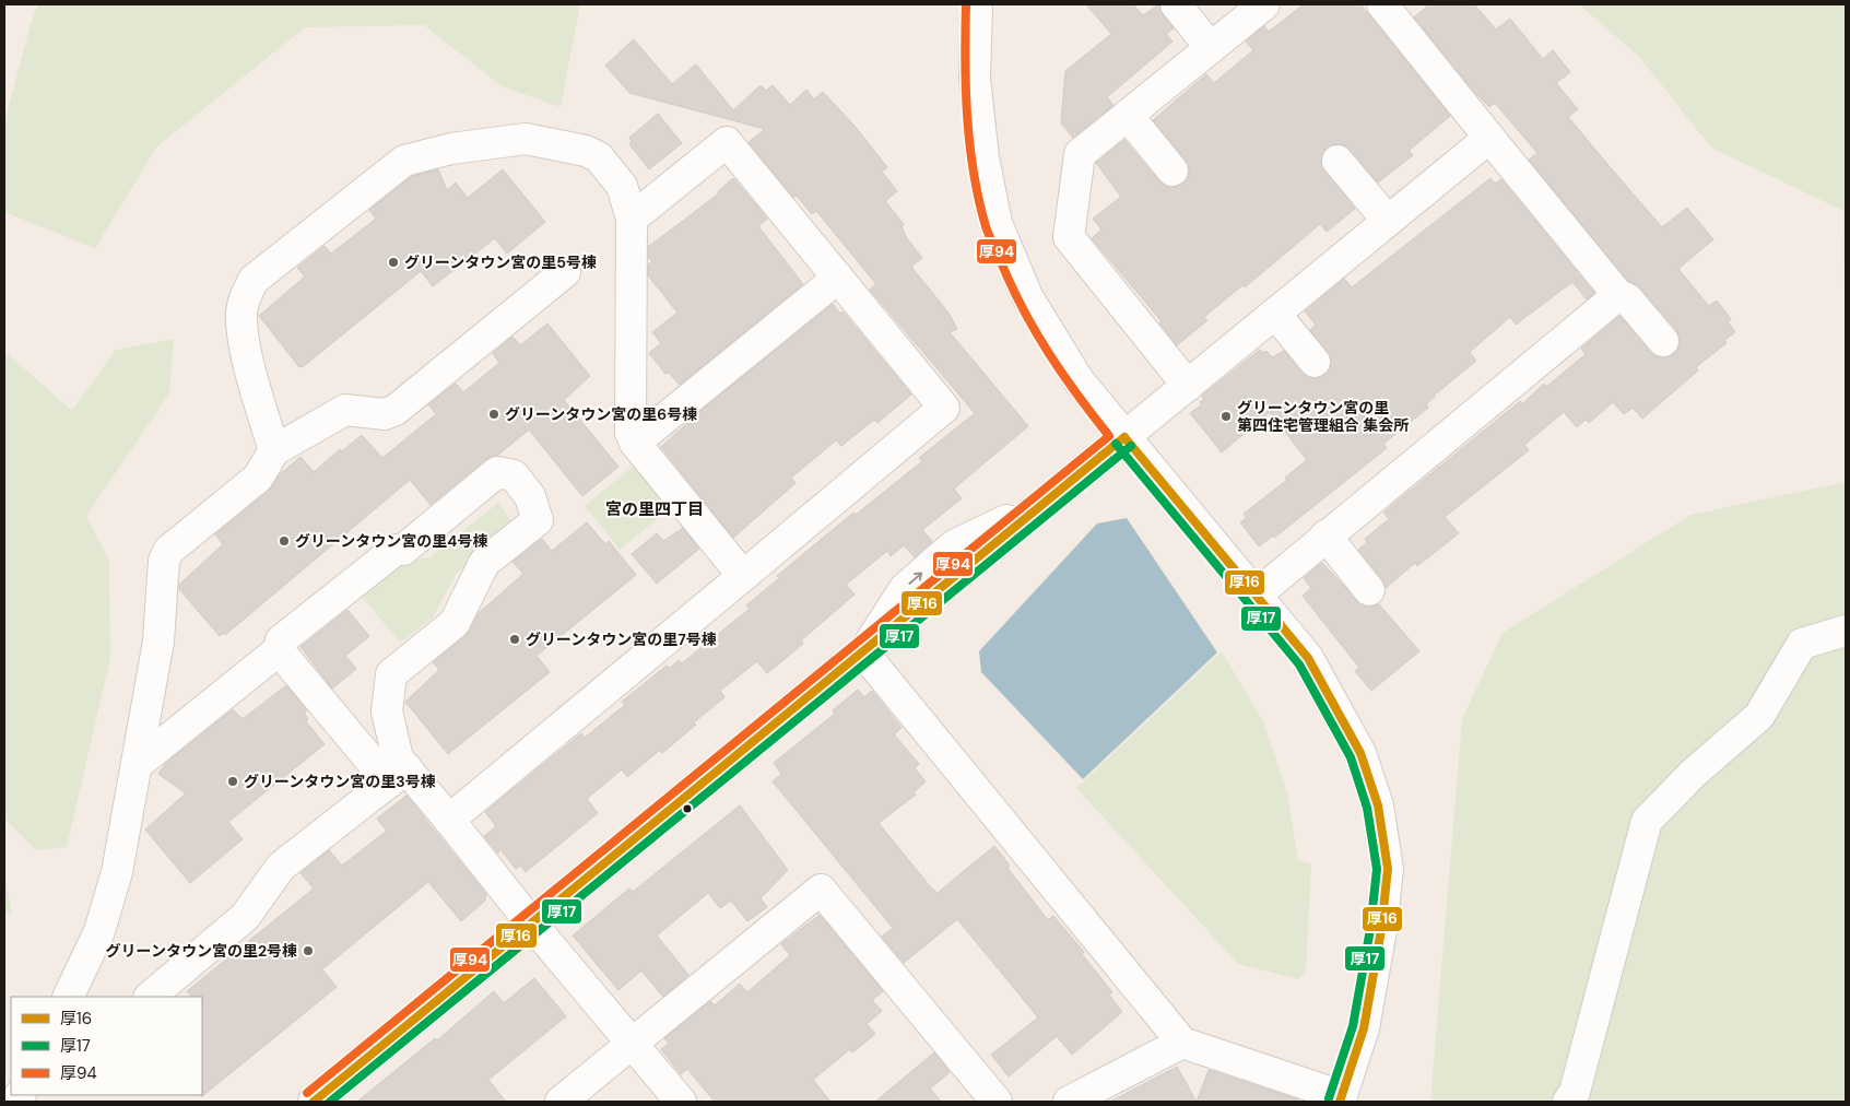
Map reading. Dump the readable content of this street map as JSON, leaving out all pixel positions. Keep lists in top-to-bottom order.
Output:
{
  "districts": ["宮の里四丁目"],
  "places": [
    "グリーンタウン宮の里5号棟",
    "グリーンタウン宮の里6号棟",
    "グリーンタウン宮の里 第四住宅管理組合 集会所",
    "グリーンタウン宮の里4号棟",
    "グリーンタウン宮の里7号棟",
    "グリーンタウン宮の里3号棟",
    "グリーンタウン宮の里2号棟"
  ],
  "lines": ["transit line 厚94", "transit line 厚16", "transit line 厚17"],
  "legend": ["厚16", "厚17", "厚94"]
}
